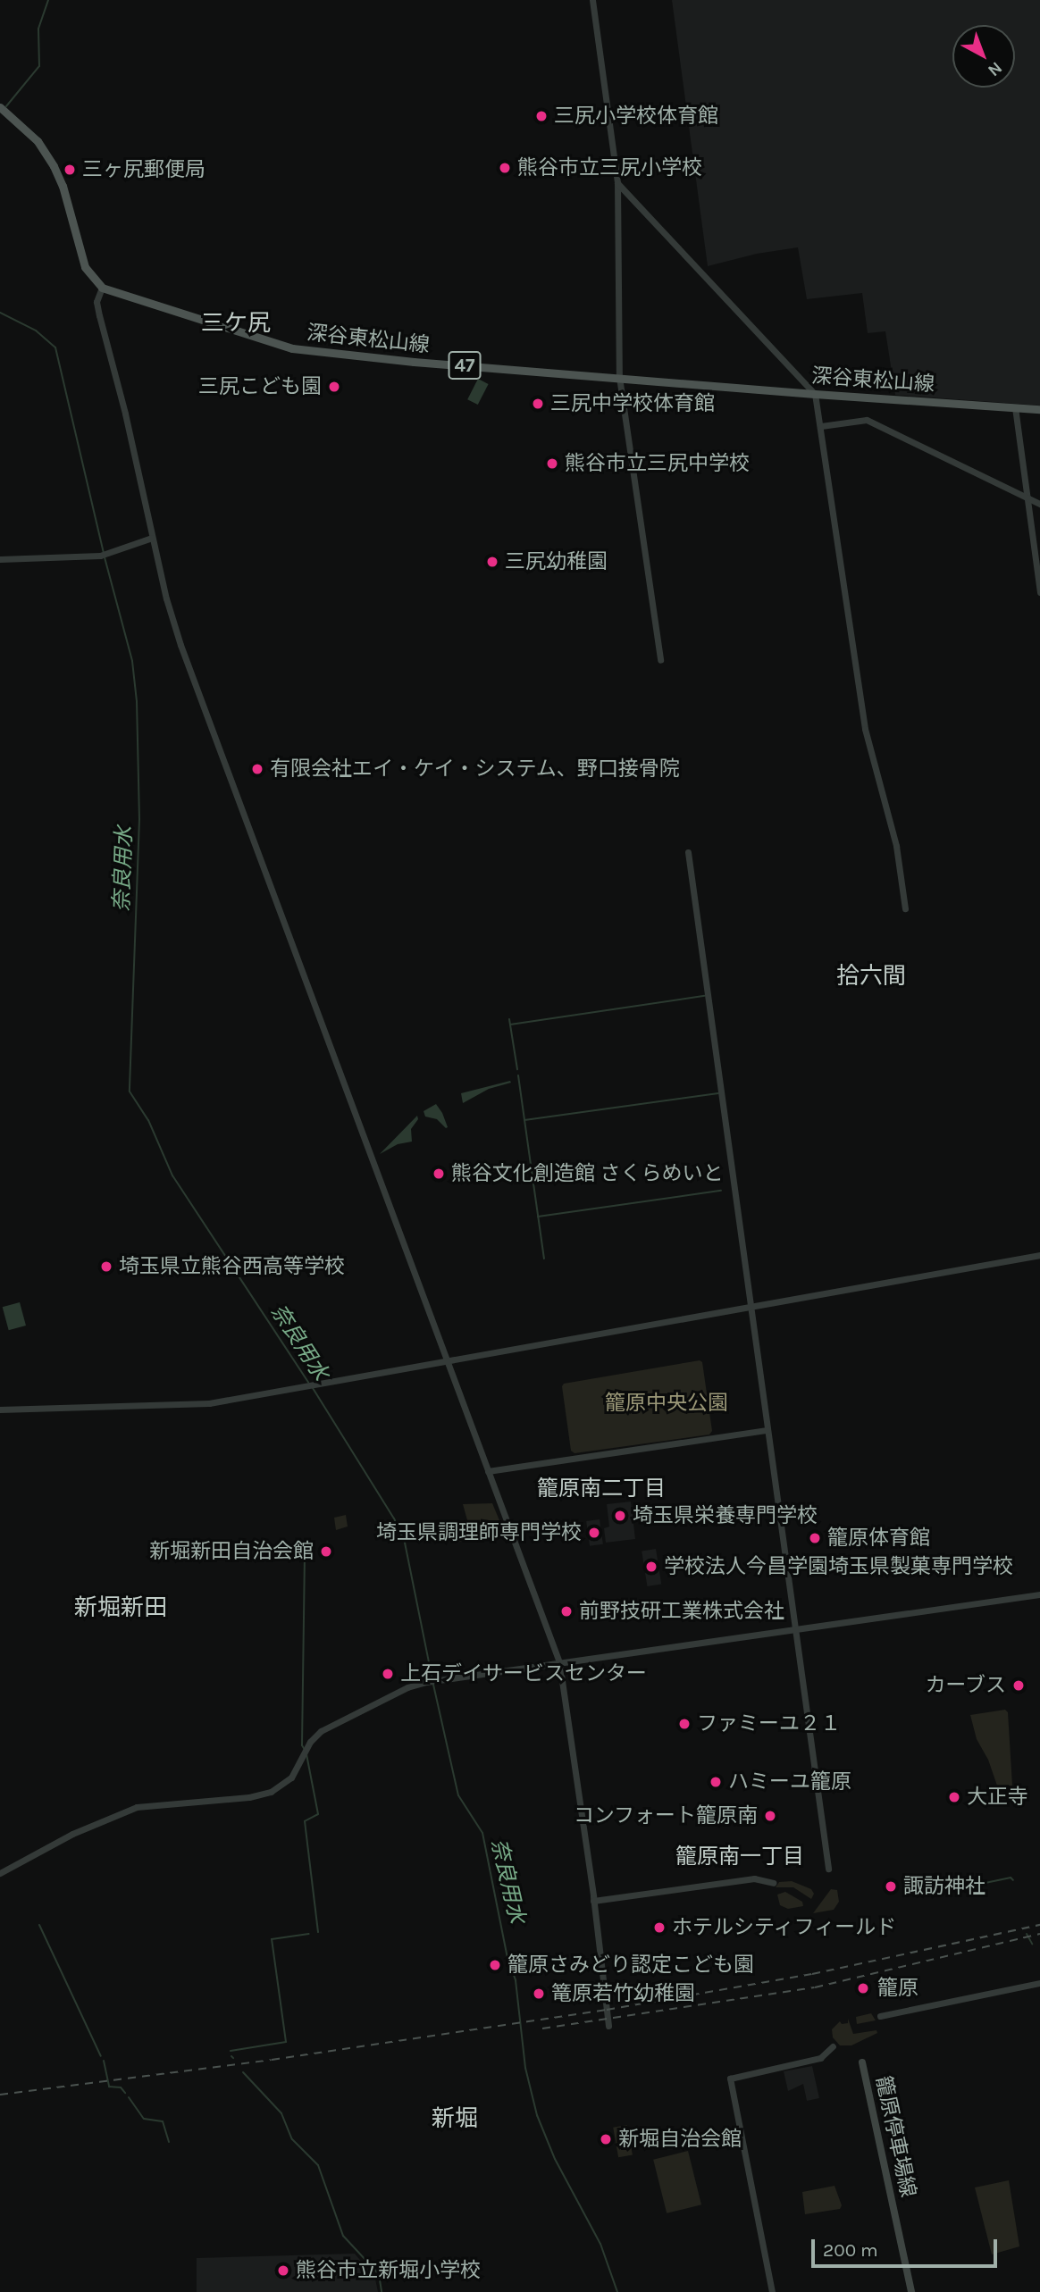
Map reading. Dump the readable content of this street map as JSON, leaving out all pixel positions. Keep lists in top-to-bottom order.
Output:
{
  "streets": {
    "main road": ["深谷東松山線", "47", "籠原停車場線"]
  },
  "districts": [
    "三ケ尻",
    "拾六間",
    "籠原南二丁目",
    "新堀新田",
    "籠原南一丁目",
    "新堀"
  ],
  "water": ["奈良用水"],
  "parks": ["籠原中央公園"],
  "places": [
    "三尻小学校体育館",
    "熊谷市立三尻小学校",
    "三ヶ尻郵便局",
    "三尻こども園",
    "三尻中学校体育館",
    "熊谷市立三尻中学校",
    "三尻幼稚園",
    "有限会社エイ・ケイ・システム、野口接骨院",
    "熊谷文化創造館 さくらめいと",
    "埼玉県立熊谷西高等学校",
    "埼玉県栄養専門学校",
    "埼玉県調理師専門学校",
    "籠原体育館",
    "新堀新田自治会館",
    "学校法人今昌学園埼玉県製菓専門学校",
    "前野技研工業株式会社",
    "上石デイサービスセンター",
    "カーブス",
    "ファミーユ２１",
    "ハミーユ籠原",
    "大正寺",
    "コンフォート籠原南",
    "諏訪神社",
    "ホテルシティフィールド",
    "籠原さみどり認定こども園",
    "籠原",
    "篭原若竹幼稚園",
    "新堀自治会館",
    "熊谷市立新堀小学校"
  ],
  "scale_bar": "200 m",
  "north": "bottom right"
}
